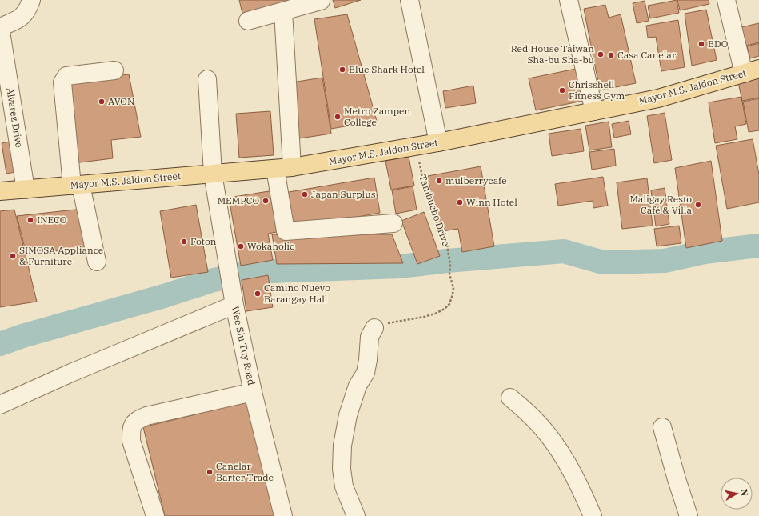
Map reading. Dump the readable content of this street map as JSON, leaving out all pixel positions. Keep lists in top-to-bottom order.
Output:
{
  "streets": {
    "main road": ["Mayor M.S. Jaldon Street"],
    "street": ["Alvarez Drive", "Wee Siu Tuy Road"],
    "path": ["Tambucho Drive"]
  },
  "crossings": [
    ["Mayor M.S. Jaldon Street", "Alvarez Drive"],
    ["Mayor M.S. Jaldon Street", "Tambucho Drive"],
    ["Mayor M.S. Jaldon Street", "Wee Siu Tuy Road"]
  ],
  "places": [
    "BDO",
    "Red House Taiwan Sha-bu Sha-bu",
    "Casa Canelar",
    "Blue Shark Hotel",
    "Chrisshell Fitness Gym",
    "AVON",
    "Metro Zampen College",
    "mulberrycafe",
    "Japan Surplus",
    "MEMPCO",
    "Winn Hotel",
    "Maligay Resto Café & Villa",
    "INECO",
    "Foton",
    "Wokaholic",
    "SIMOSA Appliance & Furniture",
    "Camino Nuevo Barangay Hall",
    "Canelar Barter Trade"
  ],
  "north": "right"
}
